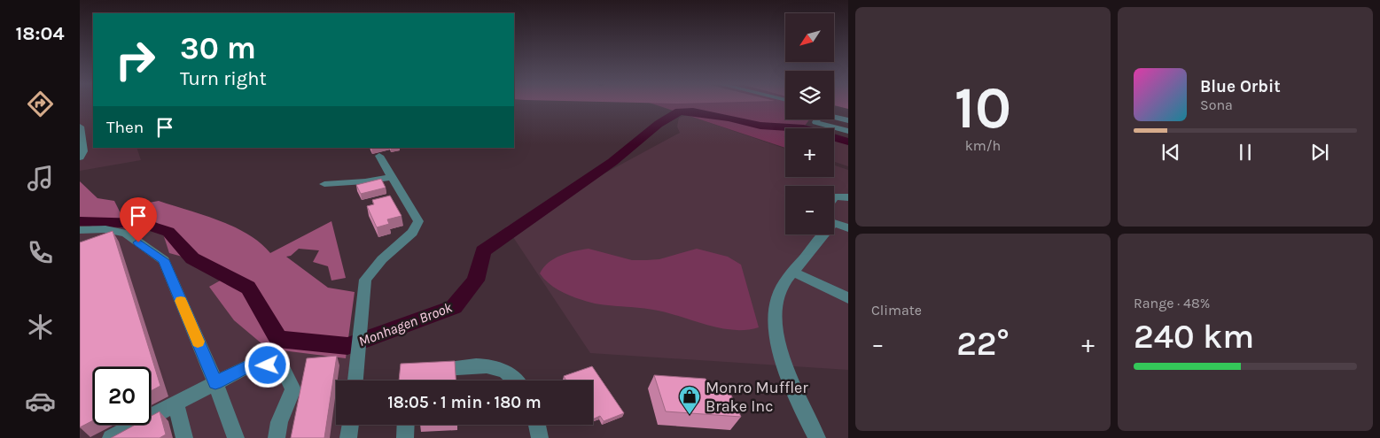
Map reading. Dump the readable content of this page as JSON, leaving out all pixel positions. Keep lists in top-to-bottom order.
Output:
{
  "water": ["Monhagen Brook"],
  "places": {
    "shop": ["Monro Muffler Brake Inc"]
  },
  "north": "bottom left",
  "page": {
    "tabs": "18:04",
    "tile": [
      ["10", "km/h"],
      "Climate",
      ["Range · 48%", "240 km"]
    ],
    "map_buttons": ["+", "−"],
    "turn": ["30 m", "Turn right"],
    "song": ["Blue Orbit", "Sona"],
    "then": "Then",
    "heat": ["−", "22°", "+"],
    "limit": "20",
    "trip": "18:05 · 1 min · 180 m"
  }
}
